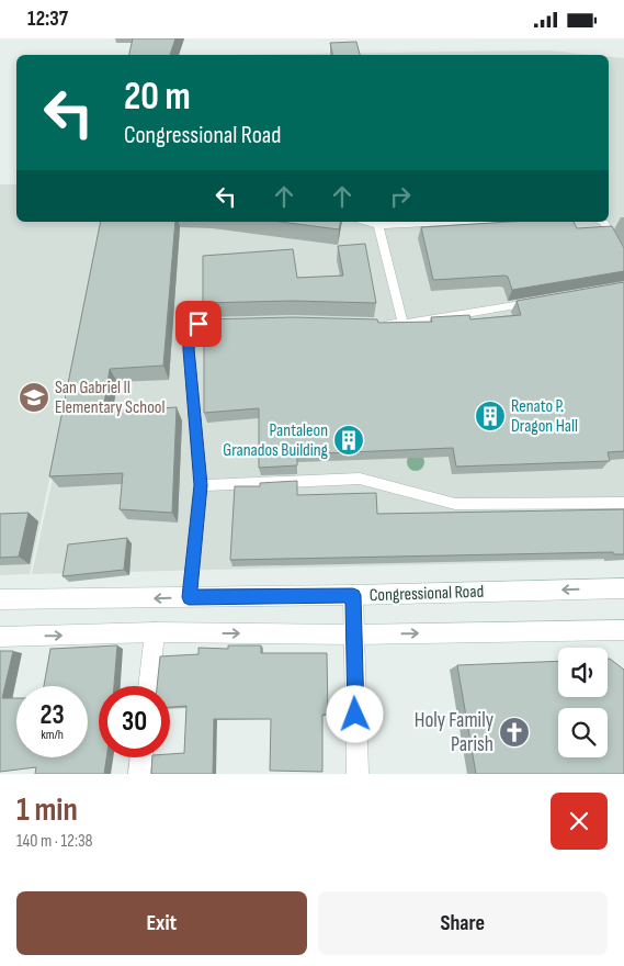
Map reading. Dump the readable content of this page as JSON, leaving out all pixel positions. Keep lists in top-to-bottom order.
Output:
{
  "streets": {
    "main road": ["Congressional Road"]
  },
  "places": {
    "school or university": ["San Gabriel II Elementary School"],
    "building": ["Renato P. Dragon Hall", "Pantaleon Granados Building"],
    "church": ["Holy Family Parish"]
  },
  "page": {
    "status": "12:37",
    "turn": ["20 m", "Congressional Road"],
    "speed": "23 km/h",
    "limit": "30",
    "heading": ["1 min", "140 m · 12:38"],
    "buttons": ["Exit", "Share"]
  }
}
